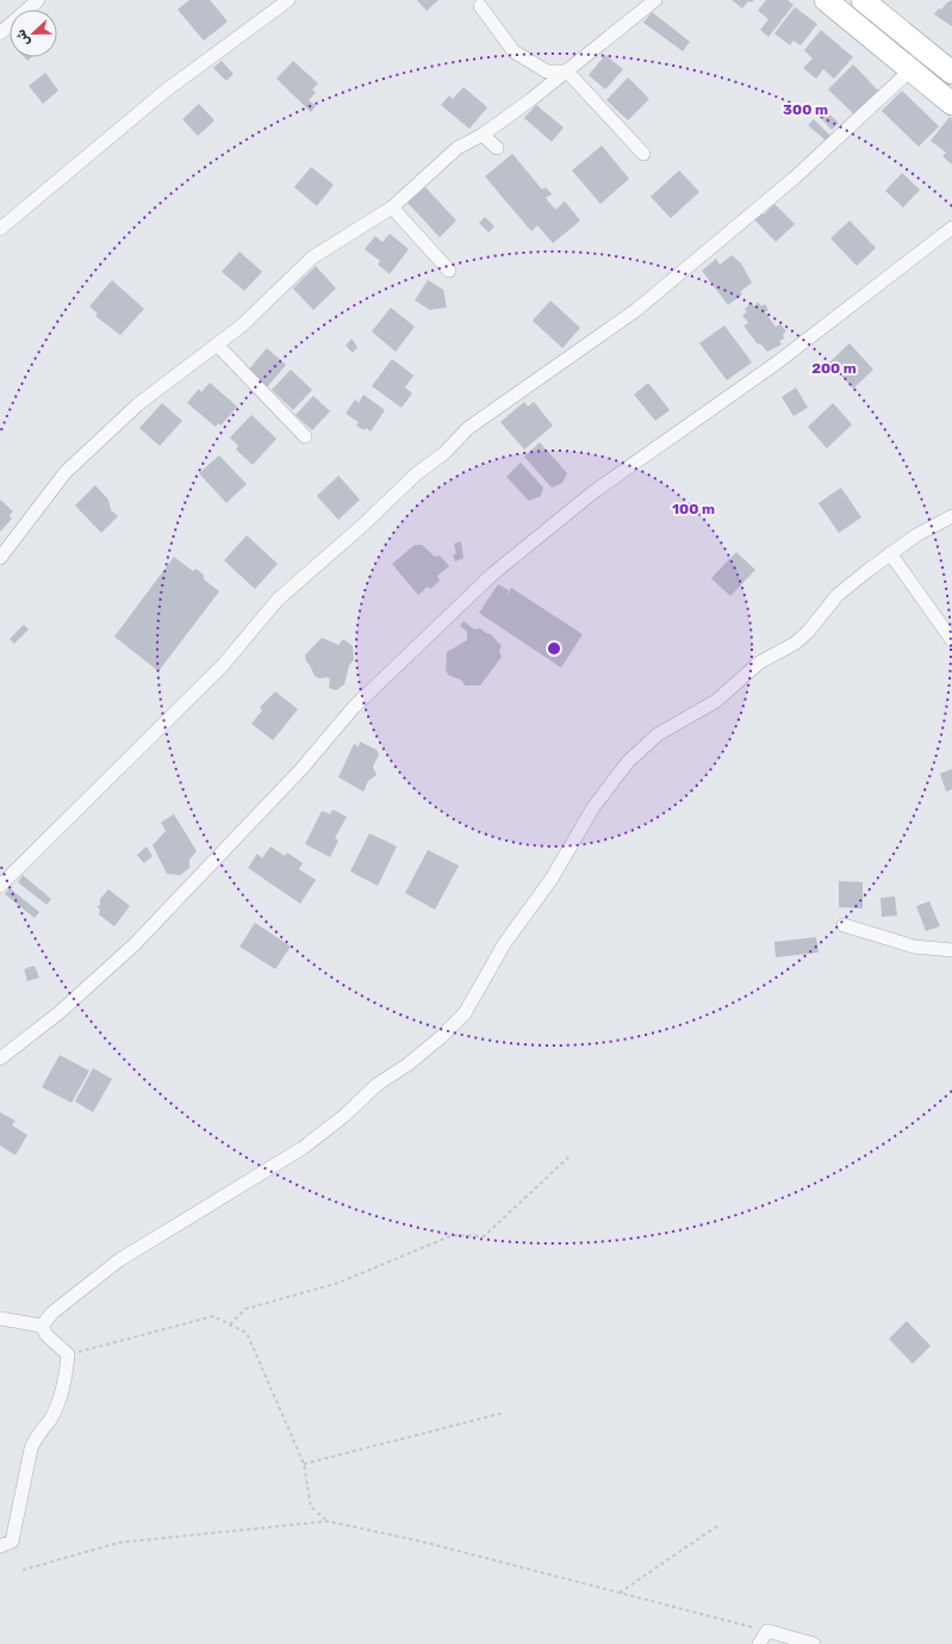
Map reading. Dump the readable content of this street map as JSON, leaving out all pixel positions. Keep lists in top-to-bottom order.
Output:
{
  "north": "left",
  "rings": ["300 m", "200 m", "100 m"]
}
